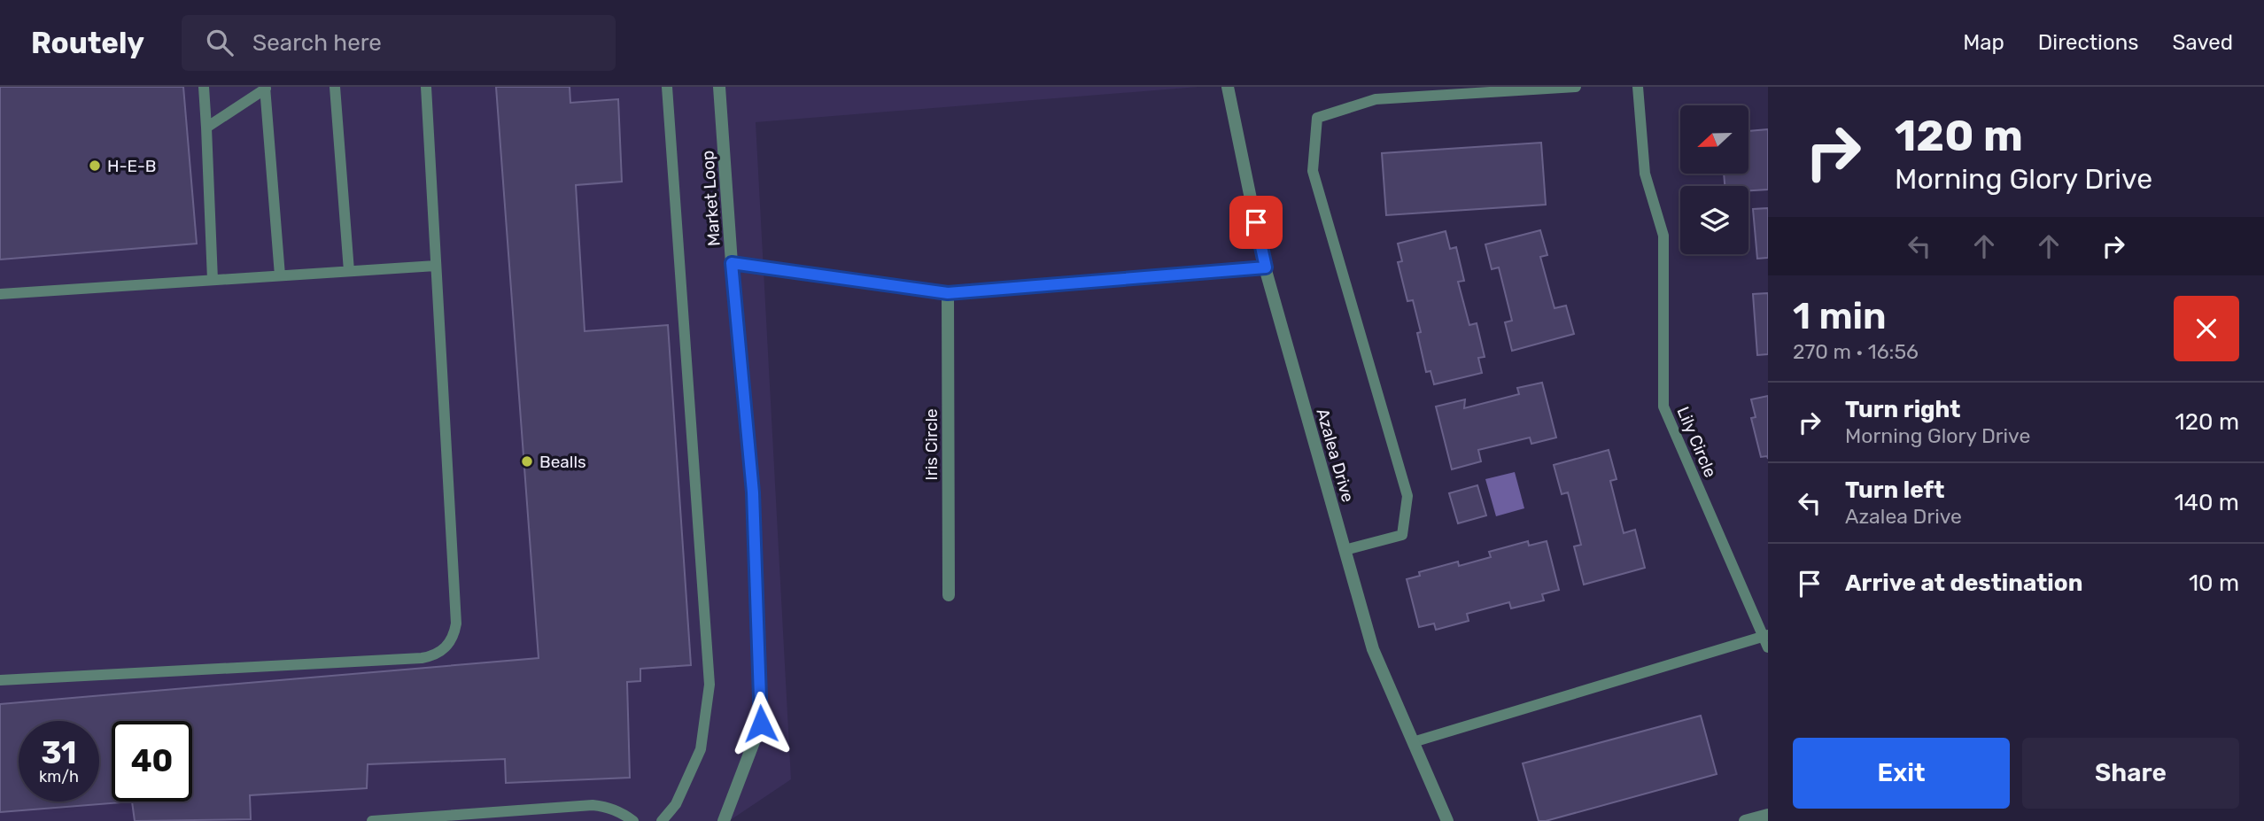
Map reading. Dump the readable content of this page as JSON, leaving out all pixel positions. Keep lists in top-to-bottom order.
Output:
{
  "streets": {
    "street": ["Market Loop", "Iris Circle", "Azalea Drive"],
    "lane": ["Lily Circle"]
  },
  "places": ["H-E-B", "Bealls"],
  "north": "left",
  "page": {
    "header": "Routely",
    "search": "Search here",
    "nav": ["Map", "Directions", "Saved"],
    "turn": ["120 m", "Morning Glory Drive"],
    "heading": ["1 min", "270 m · 16:56"],
    "list": [
      {
        "name": "Turn right",
        "note": "Morning Glory Drive",
        "value": "120 m"
      },
      {
        "name": "Turn left",
        "note": "Azalea Drive",
        "value": "140 m"
      },
      {
        "name": "Arrive at destination",
        "value": "10 m"
      }
    ],
    "speed": "31 km/h",
    "limit": "40",
    "buttons": ["Exit", "Share"]
  }
}
